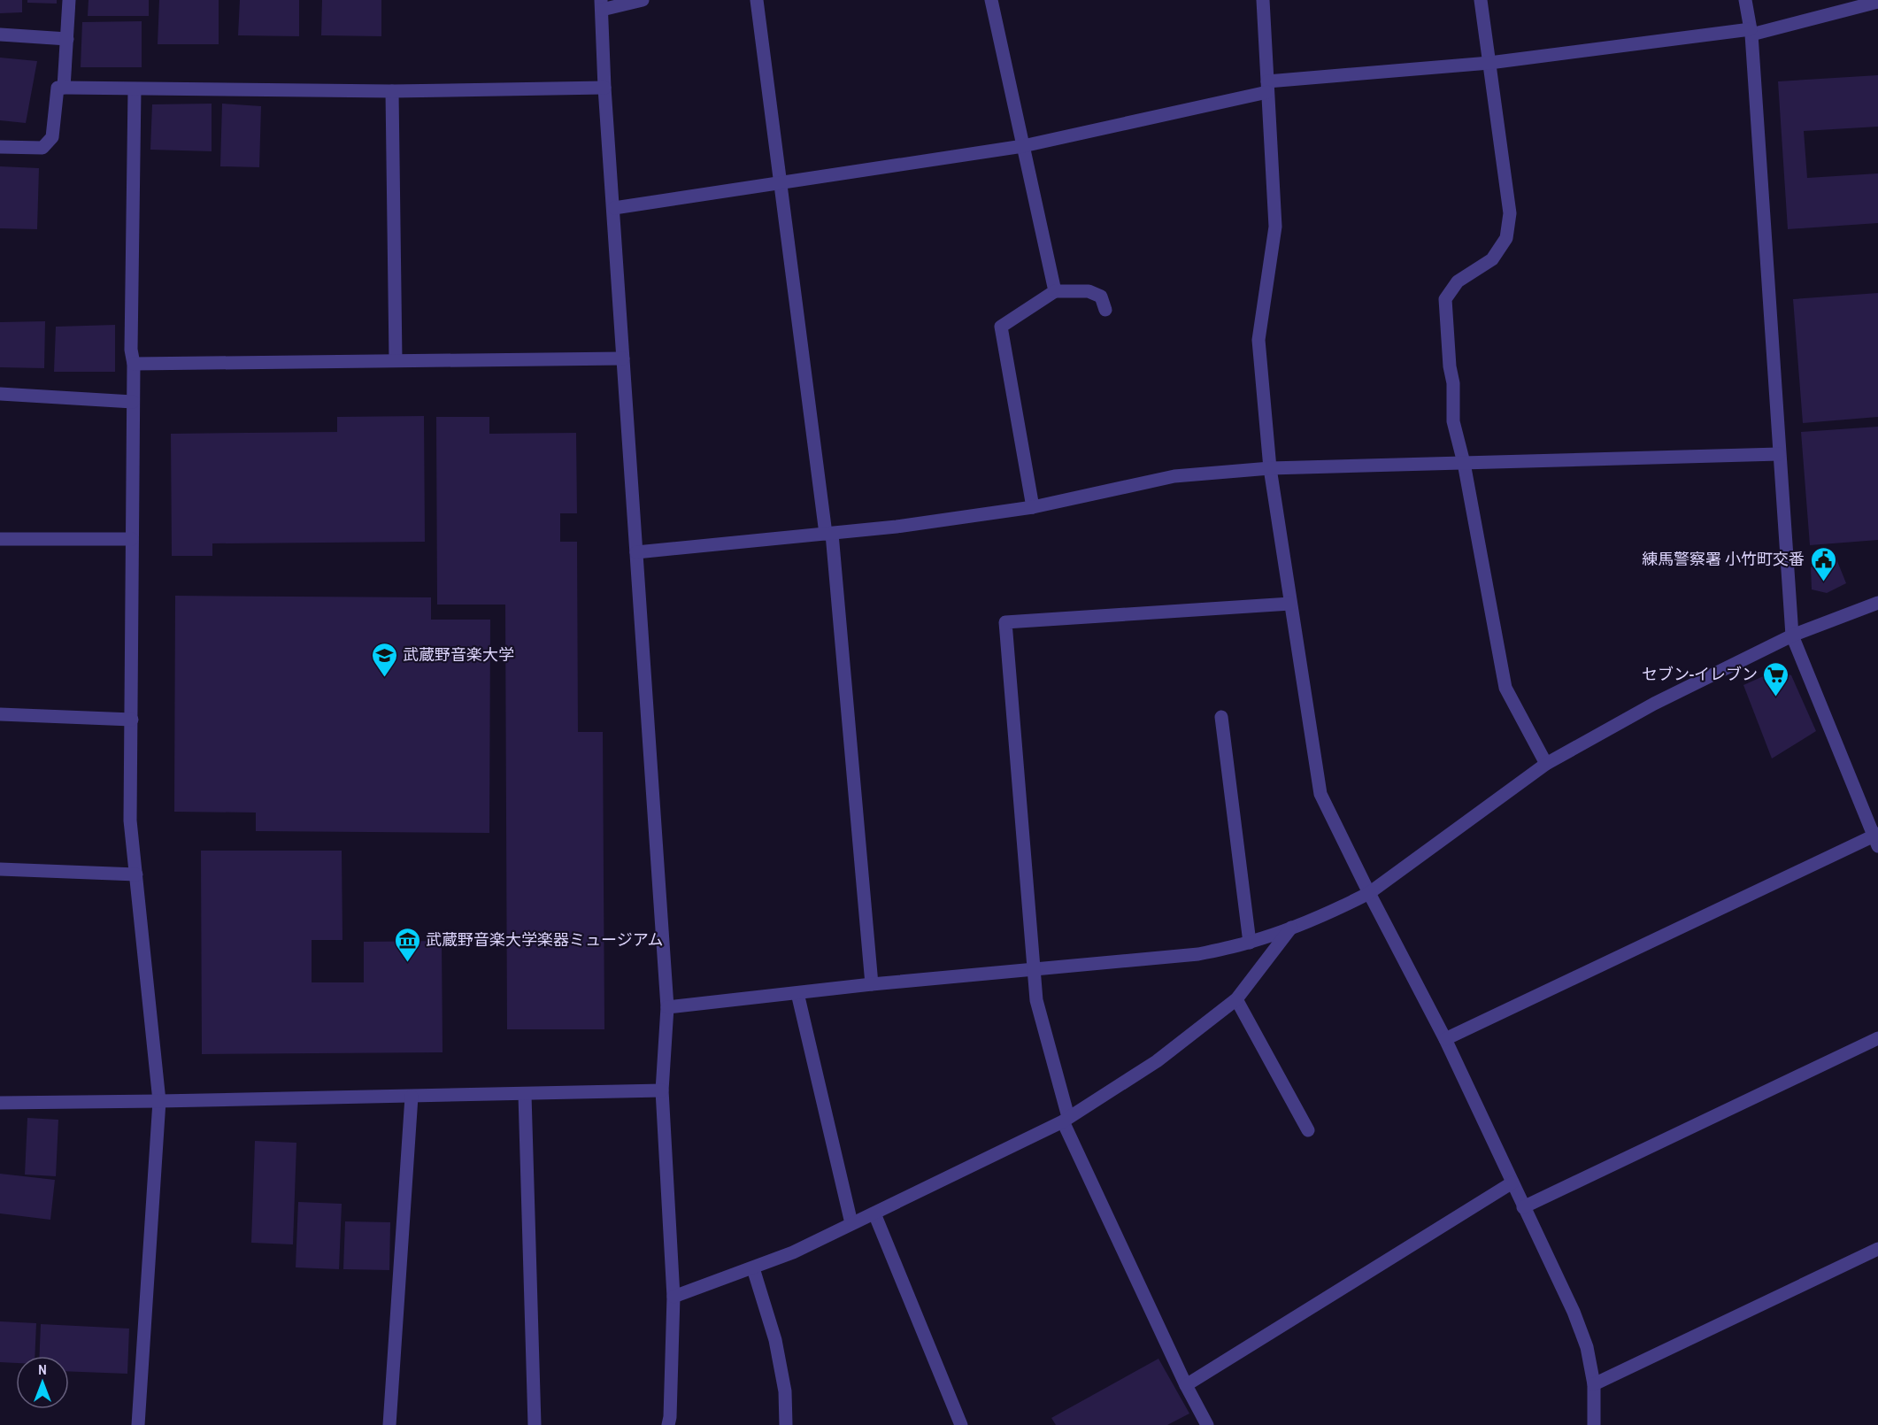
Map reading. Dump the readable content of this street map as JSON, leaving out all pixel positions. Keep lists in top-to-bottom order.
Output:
{
  "places": {
    "public building": ["練馬警察署 小竹町交番"],
    "school or university": ["武蔵野音楽大学"],
    "supermarket": ["セブン-イレブン"],
    "museum": ["武蔵野音楽大学楽器ミュージアム"]
  },
  "north": "top"
}
